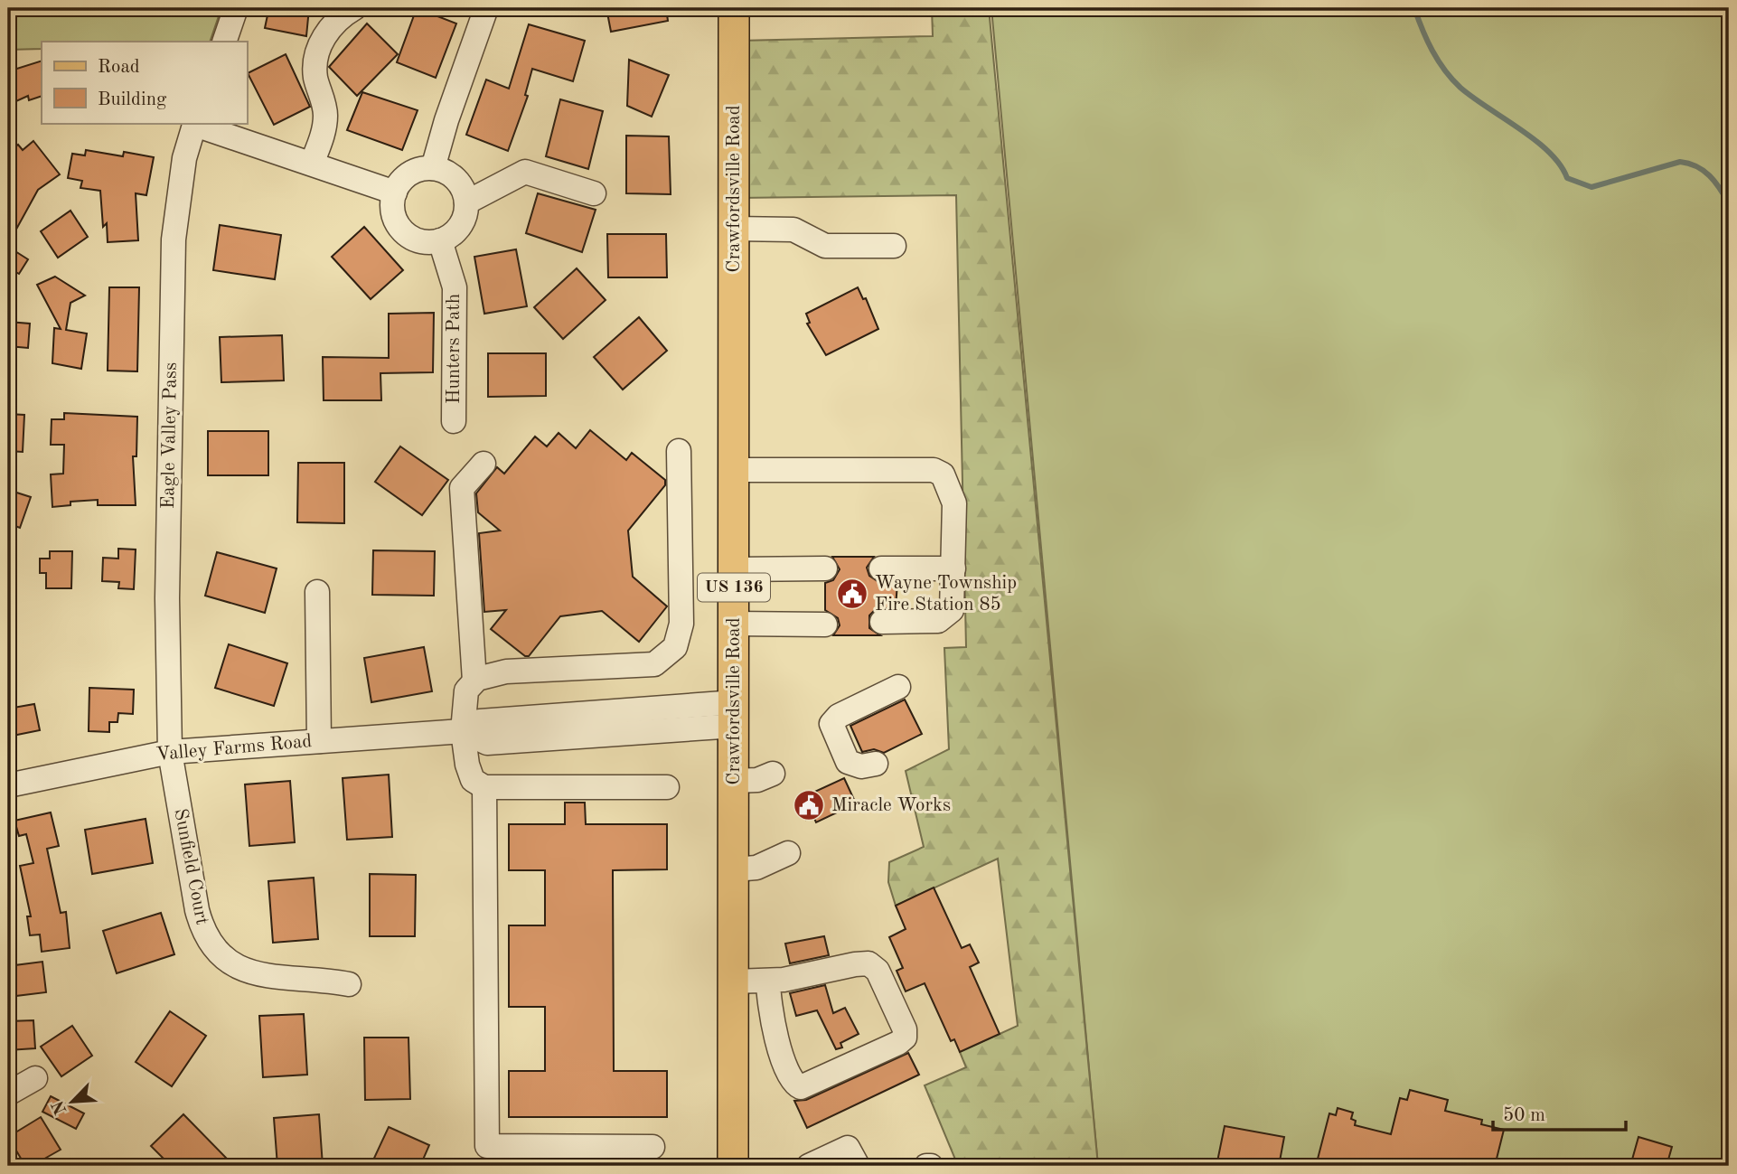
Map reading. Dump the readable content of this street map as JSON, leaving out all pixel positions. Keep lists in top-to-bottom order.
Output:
{
  "streets": {
    "main road": ["Crawfordsville Road", "US 136"],
    "street": [
      "Hunters Path",
      "Eagle Valley Pass",
      "Valley Farms Road",
      "Sunfield Court"
    ]
  },
  "crossings": [
    ["Crawfordsville Road", "Valley Farms Road"],
    ["Eagle Valley Pass", "Valley Farms Road"],
    ["Eagle Valley Pass", "Sunfield Court"],
    ["Valley Farms Road", "Sunfield Court"]
  ],
  "places": {
    "public building": ["Wayne Township Fire Station 85", "Miracle Works"]
  },
  "legend": ["Road", "Building"],
  "scale_bar": "50 m",
  "north": "bottom left"
}
